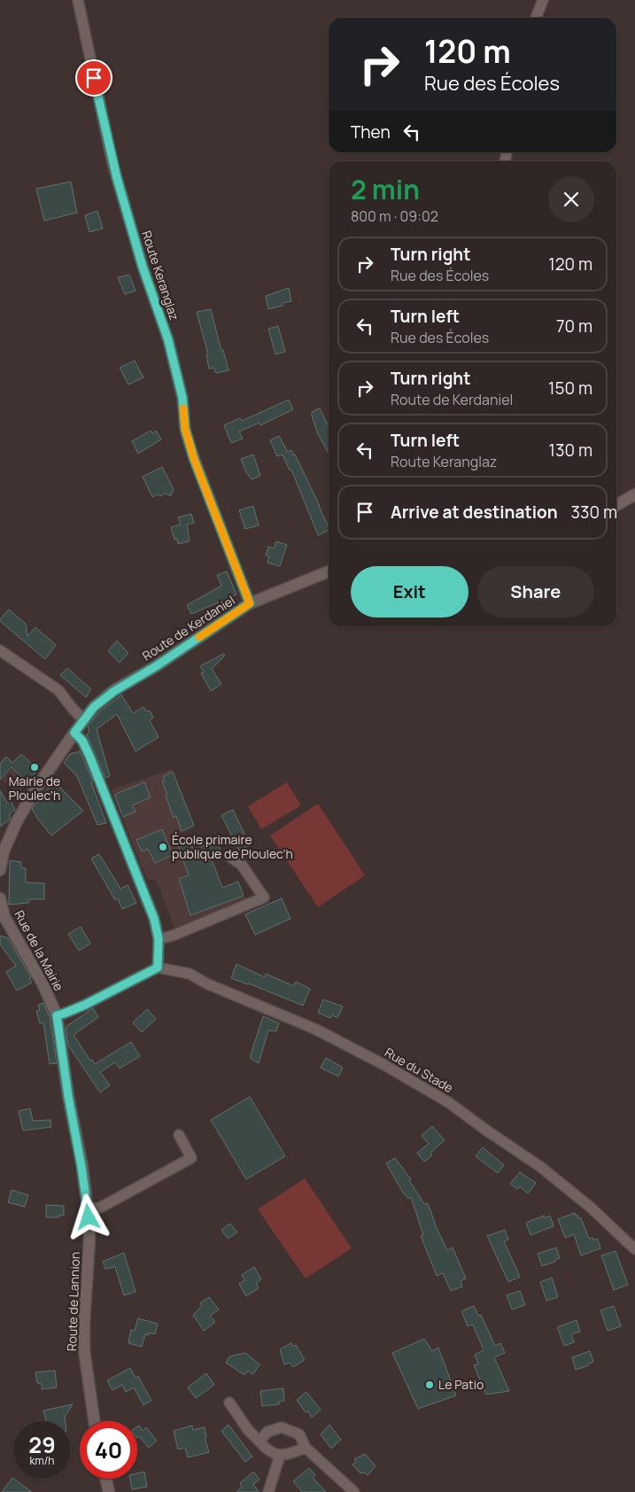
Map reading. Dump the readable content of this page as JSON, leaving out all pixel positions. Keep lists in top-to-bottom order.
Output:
{
  "streets": {
    "street": [
      "Route Keranglaz",
      "Route de Kerdaniel",
      "Rue de la Mairie",
      "Rue du Stade",
      "Route de Lannion"
    ]
  },
  "crossings": [
    ["Route Keranglaz", "Route de Kerdaniel"],
    ["Rue de la Mairie", "Route de Lannion"]
  ],
  "places": ["Mairie de Ploulec'h", "École primaire publique de Ploulec'h", "Le Patio"],
  "page": {
    "turn": ["120 m", "Rue des Écoles"],
    "then": "Then",
    "heading": ["2 min", "800 m · 09:02"],
    "list": [
      {
        "name": "Turn right",
        "note": "Rue des Écoles",
        "value": "120 m"
      },
      {
        "name": "Turn left",
        "note": "Rue des Écoles",
        "value": "70 m"
      },
      {
        "name": "Turn right",
        "note": "Route de Kerdaniel",
        "value": "150 m"
      },
      {
        "name": "Turn left",
        "note": "Route Keranglaz",
        "value": "130 m"
      },
      {
        "name": "Arrive at destination",
        "value": "330 m"
      }
    ],
    "buttons": ["Exit", "Share"],
    "speed": "29 km/h",
    "limit": "40"
  }
}
